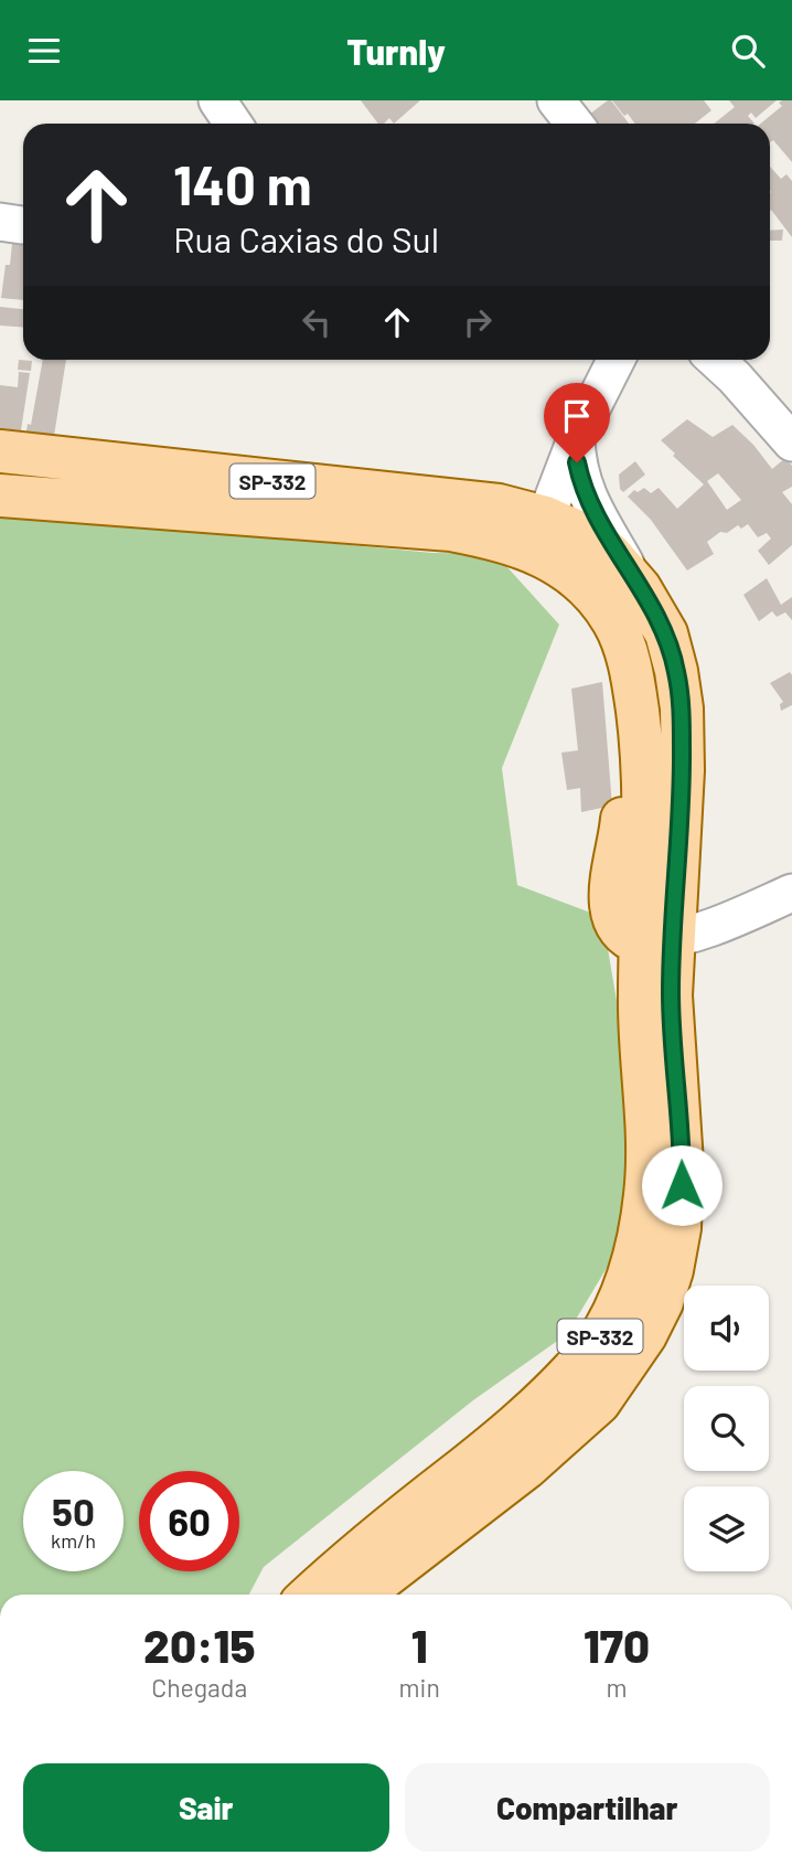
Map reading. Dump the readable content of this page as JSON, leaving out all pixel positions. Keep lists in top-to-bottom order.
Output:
{
  "streets": {
    "main road": ["SP-332"]
  },
  "page": {
    "header": "Turnly",
    "turn": ["140 m", "Rua Caxias do Sul"],
    "speed": "50 km/h",
    "limit": "60",
    "eta": [
      "20:15",
      "Chegada",
      "1",
      "min",
      "170",
      "m"
    ],
    "buttons": ["Sair", "Compartilhar"]
  }
}
